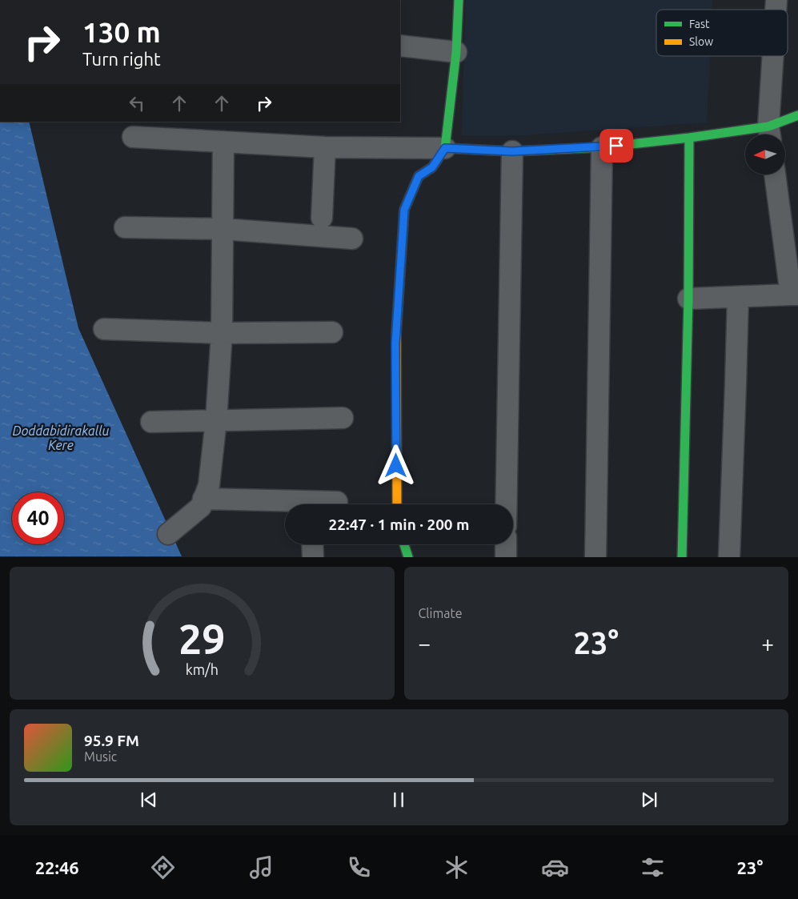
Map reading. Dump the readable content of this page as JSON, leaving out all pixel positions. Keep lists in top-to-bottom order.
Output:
{
  "water": ["Doddabidirakallu Kere"],
  "legend": ["Fast", "Slow"],
  "north": "left",
  "page": {
    "turn": ["130 m", "Turn right"],
    "limit": "40",
    "trip": "22:47 · 1 min · 200 m",
    "tile": "Climate",
    "heat": ["−", "23°", "+"],
    "song": ["95.9 FM", "Music"],
    "tabs": ["22:46", "23°"],
    "gauge": ["29", "km/h"]
  }
}
